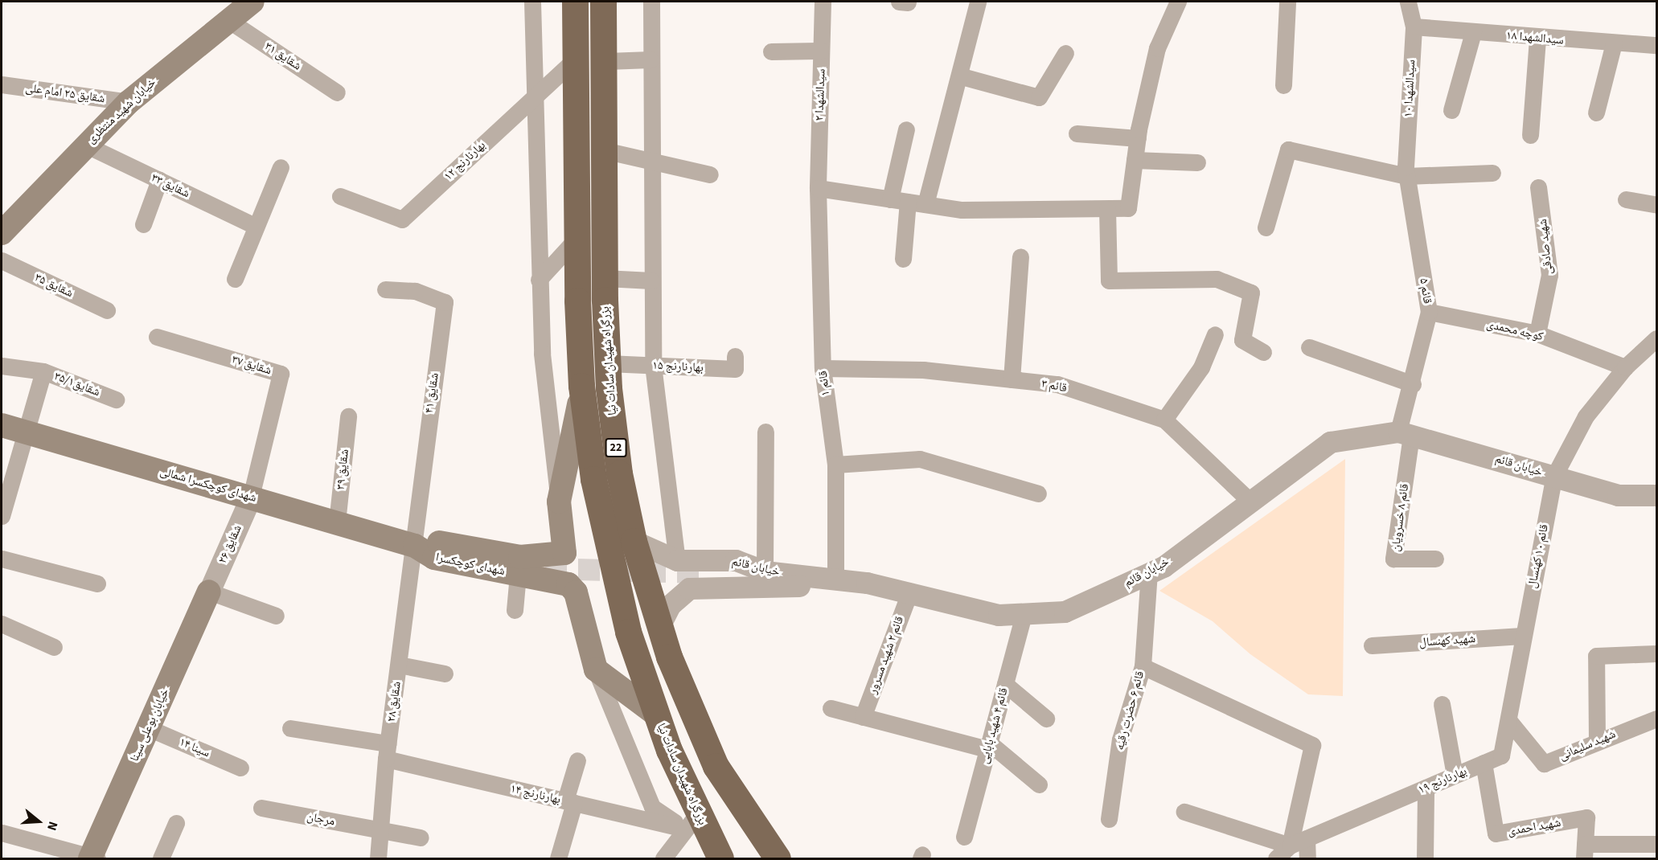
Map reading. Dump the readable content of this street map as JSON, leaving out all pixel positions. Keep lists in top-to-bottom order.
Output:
{
  "streets": {
    "highway": ["بزرگراه شهیدان سادات نیا", "22"],
    "main road": [
      "خیابان شهید منتظری",
      "شهدای کوچکسرا شمالی",
      "شهدای کوچکسرا",
      "خیابان بوعلی سینا"
    ],
    "street": [
      "سیدالشهدا ۱۸",
      "شقایق ۳۱",
      "سیدالشهدا ۱۰",
      "شقایق ۲۵ امام علی",
      "سیدالشهدا ۲",
      "بهارنارنج ۱۲",
      "شقایق ۳۳",
      "شهید صادقی",
      "شقایق ۳۵",
      "قائم ۵",
      "کوچه محمدی",
      "شقایق ۳۷",
      "بهارنارنج ۱۵",
      "قائم ۱",
      "شقایق۳۵/۱",
      "قائم ۳",
      "شقایق ۴۱",
      "خیابان قائم",
      "شقایق ۳۹",
      "قائم ۸ خسرویان",
      "شقایق ۲۶",
      "قائم ۱۰ کهنسال",
      "شهید کهنسال",
      "قائم ۲ شهید مسرور",
      "شقایق ۲۸",
      "قائم ۶ حضرت رقیه",
      "قائم ۴ شهید بابایی",
      "شهید سلیمانی",
      "سینا ۱۴",
      "بهارنارنج ۱۹",
      "بهارنارنج ۱۴",
      "مرجان",
      "شهید احمدی"
    ]
  },
  "crossings": [
    ["سیدالشهدا ۱۸", "سیدالشهدا ۱۰"],
    ["شقایق ۳۱", "خیابان شهید منتظری"],
    ["سیدالشهدا ۱۰", "قائم ۵"],
    ["شقایق ۲۵ امام علی", "خیابان شهید منتظری"],
    ["سیدالشهدا ۲", "قائم ۱"],
    ["خیابان شهید منتظری", "شقایق ۳۳"],
    ["بهارنارنج ۱۲", "بزرگراه شهیدان سادات نیا"],
    ["شهید صادقی", "کوچه محمدی"],
    ["قائم ۵", "کوچه محمدی"],
    ["قائم ۵", "خیابان قائم"],
    ["قائم ۵", "قائم ۸ خسرویان"],
    ["کوچه محمدی", "قائم ۱۰ کهنسال"],
    ["بزرگراه شهیدان سادات نیا", "بهارنارنج ۱۵"],
    ["بزرگراه شهیدان سادات نیا", "خیابان قائم"],
    ["بزرگراه شهیدان سادات نیا", "شهدای کوچکسرا"],
    ["بزرگراه شهیدان سادات نیا", "بهارنارنج ۱۴"],
    ["شقایق ۳۷", "شهدای کوچکسرا شمالی"],
    ["شقایق ۳۷", "شقایق ۲۶"],
    ["قائم ۱", "قائم ۳"],
    ["قائم ۱", "خیابان قائم"],
    ["شقایق۳۵/۱", "شهدای کوچکسرا شمالی"],
    ["قائم ۳", "خیابان قائم"],
    ["شقایق ۴۱", "شهدای کوچکسرا شمالی"],
    ["شقایق ۴۱", "شهدای کوچکسرا"],
    ["شقایق ۴۱", "شقایق ۲۸"],
    ["خیابان قائم", "قائم ۸ خسرویان"],
    ["خیابان قائم", "قائم ۱۰ کهنسال"],
    ["خیابان قائم", "قائم ۲ شهید مسرور"],
    ["خیابان قائم", "قائم ۶ حضرت رقیه"],
    ["خیابان قائم", "قائم ۴ شهید بابایی"],
    ["شقایق ۳۹", "شهدای کوچکسرا شمالی"],
    ["شهدای کوچکسرا شمالی", "شقایق ۲۶"],
    ["شهدای کوچکسرا شمالی", "شهدای کوچکسرا"],
    ["شهدای کوچکسرا شمالی", "شقایق ۲۸"],
    ["شقایق ۲۶", "خیابان بوعلی سینا"],
    ["قائم ۱۰ کهنسال", "شهید کهنسال"],
    ["قائم ۱۰ کهنسال", "بهارنارنج ۱۹"],
    ["شهدای کوچکسرا", "شقایق ۲۸"],
    ["شهید کهنسال", "بهارنارنج ۱۹"],
    ["شقایق ۲۸", "بهارنارنج ۱۴"],
    ["شقایق ۲۸", "مرجان"],
    ["خیابان بوعلی سینا", "سینا ۱۴"],
    ["شهید سلیمانی", "بهارنارنج ۱۹"],
    ["بهارنارنج ۱۹", "شهید احمدی"]
  ],
  "north": "right"
}
